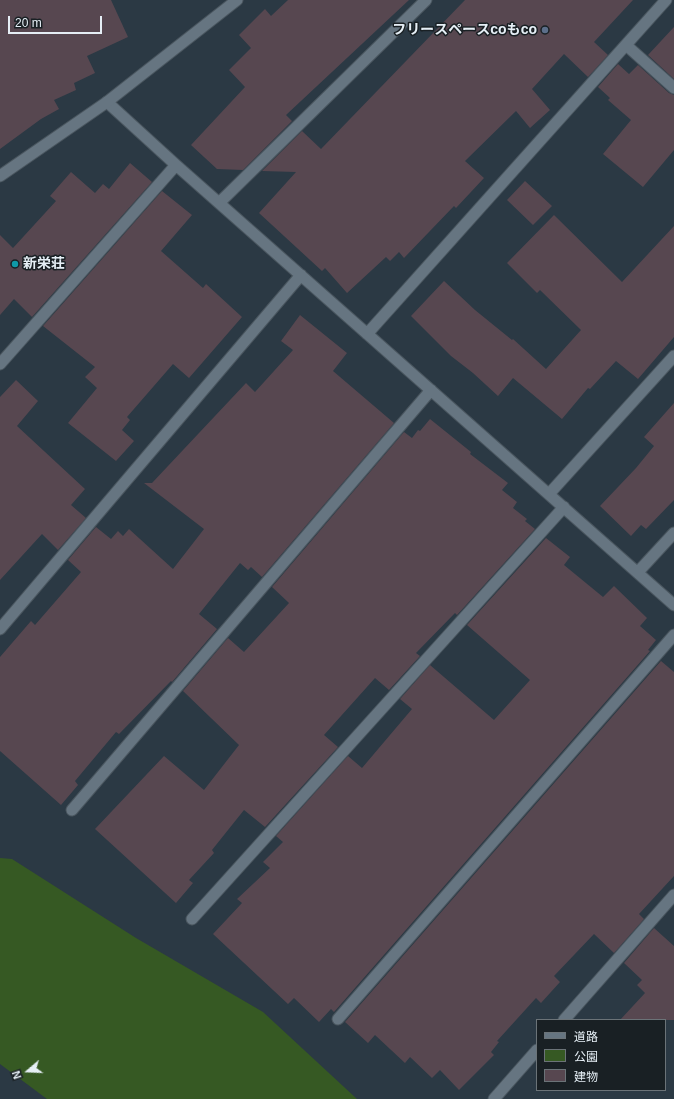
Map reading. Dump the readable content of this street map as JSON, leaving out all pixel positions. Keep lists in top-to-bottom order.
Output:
{
  "places": ["フリースペースcoもco", "新栄荘"],
  "legend": ["道路", "公園", "建物"],
  "scale_bar": "20 m",
  "north": "left"
}
